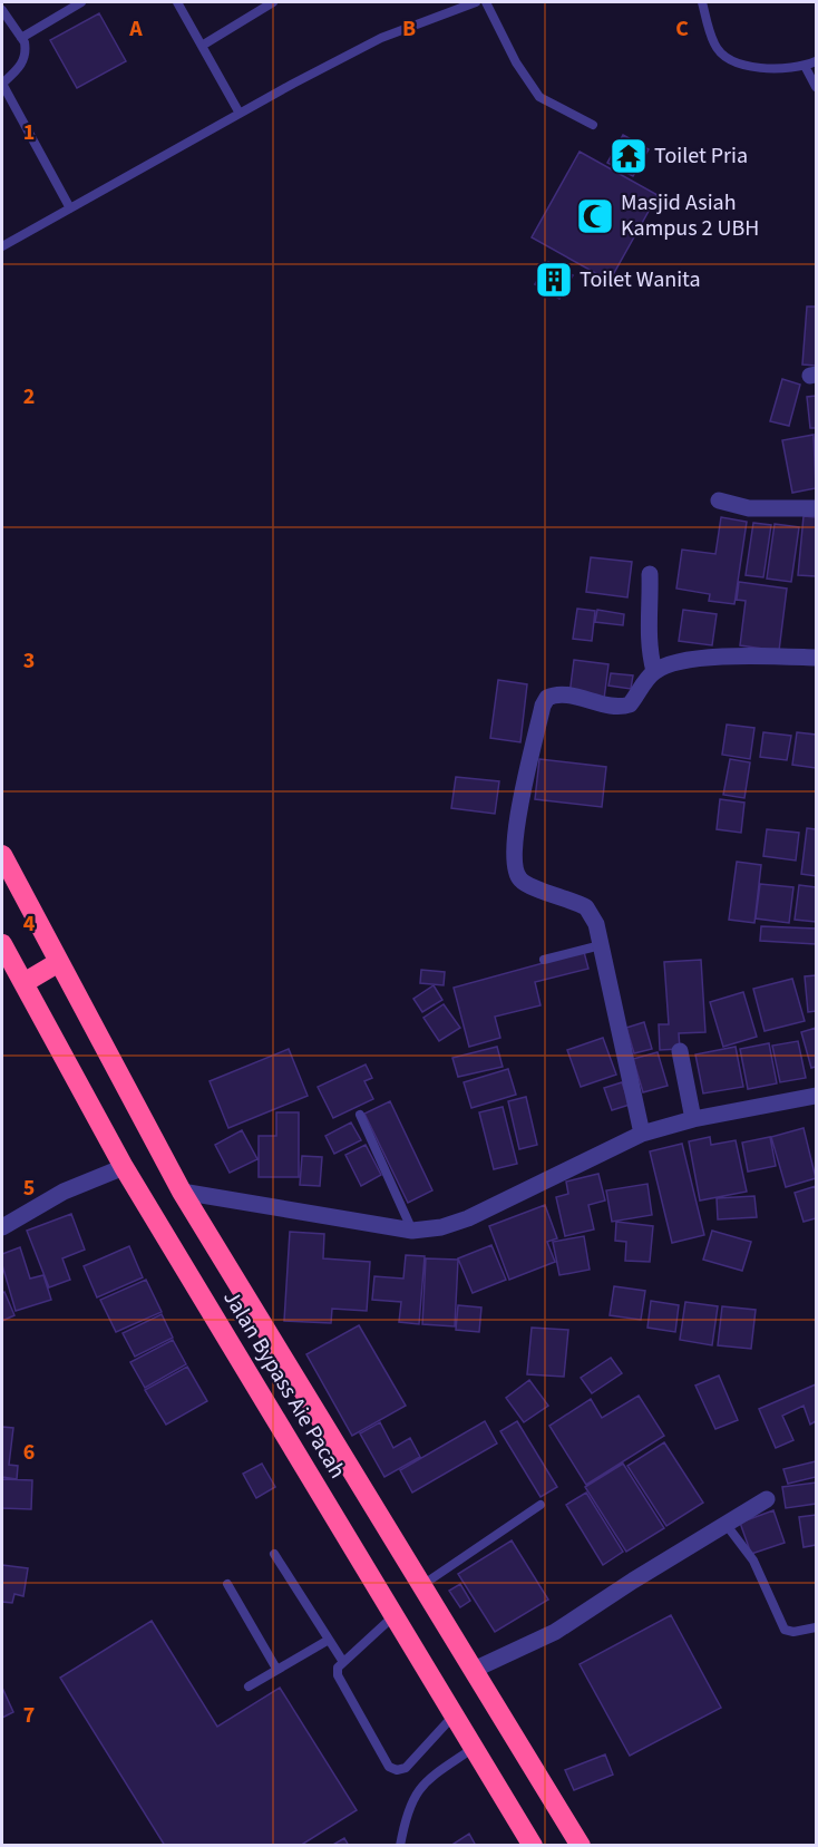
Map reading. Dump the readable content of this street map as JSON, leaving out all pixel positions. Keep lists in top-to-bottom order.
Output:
{
  "streets": {
    "highway": ["Jalan Bypass Aie Pacah"]
  },
  "places": {
    "temple": ["Toilet Pria"],
    "mosque": ["Masjid Asiah Kampus 2 UBH"],
    "building": ["Toilet Wanita"]
  },
  "grid": {
    "columns": ["A", "B", "C"],
    "rows": [
      "1",
      "2",
      "3",
      "4",
      "5",
      "6",
      "7"
    ]
  }
}
